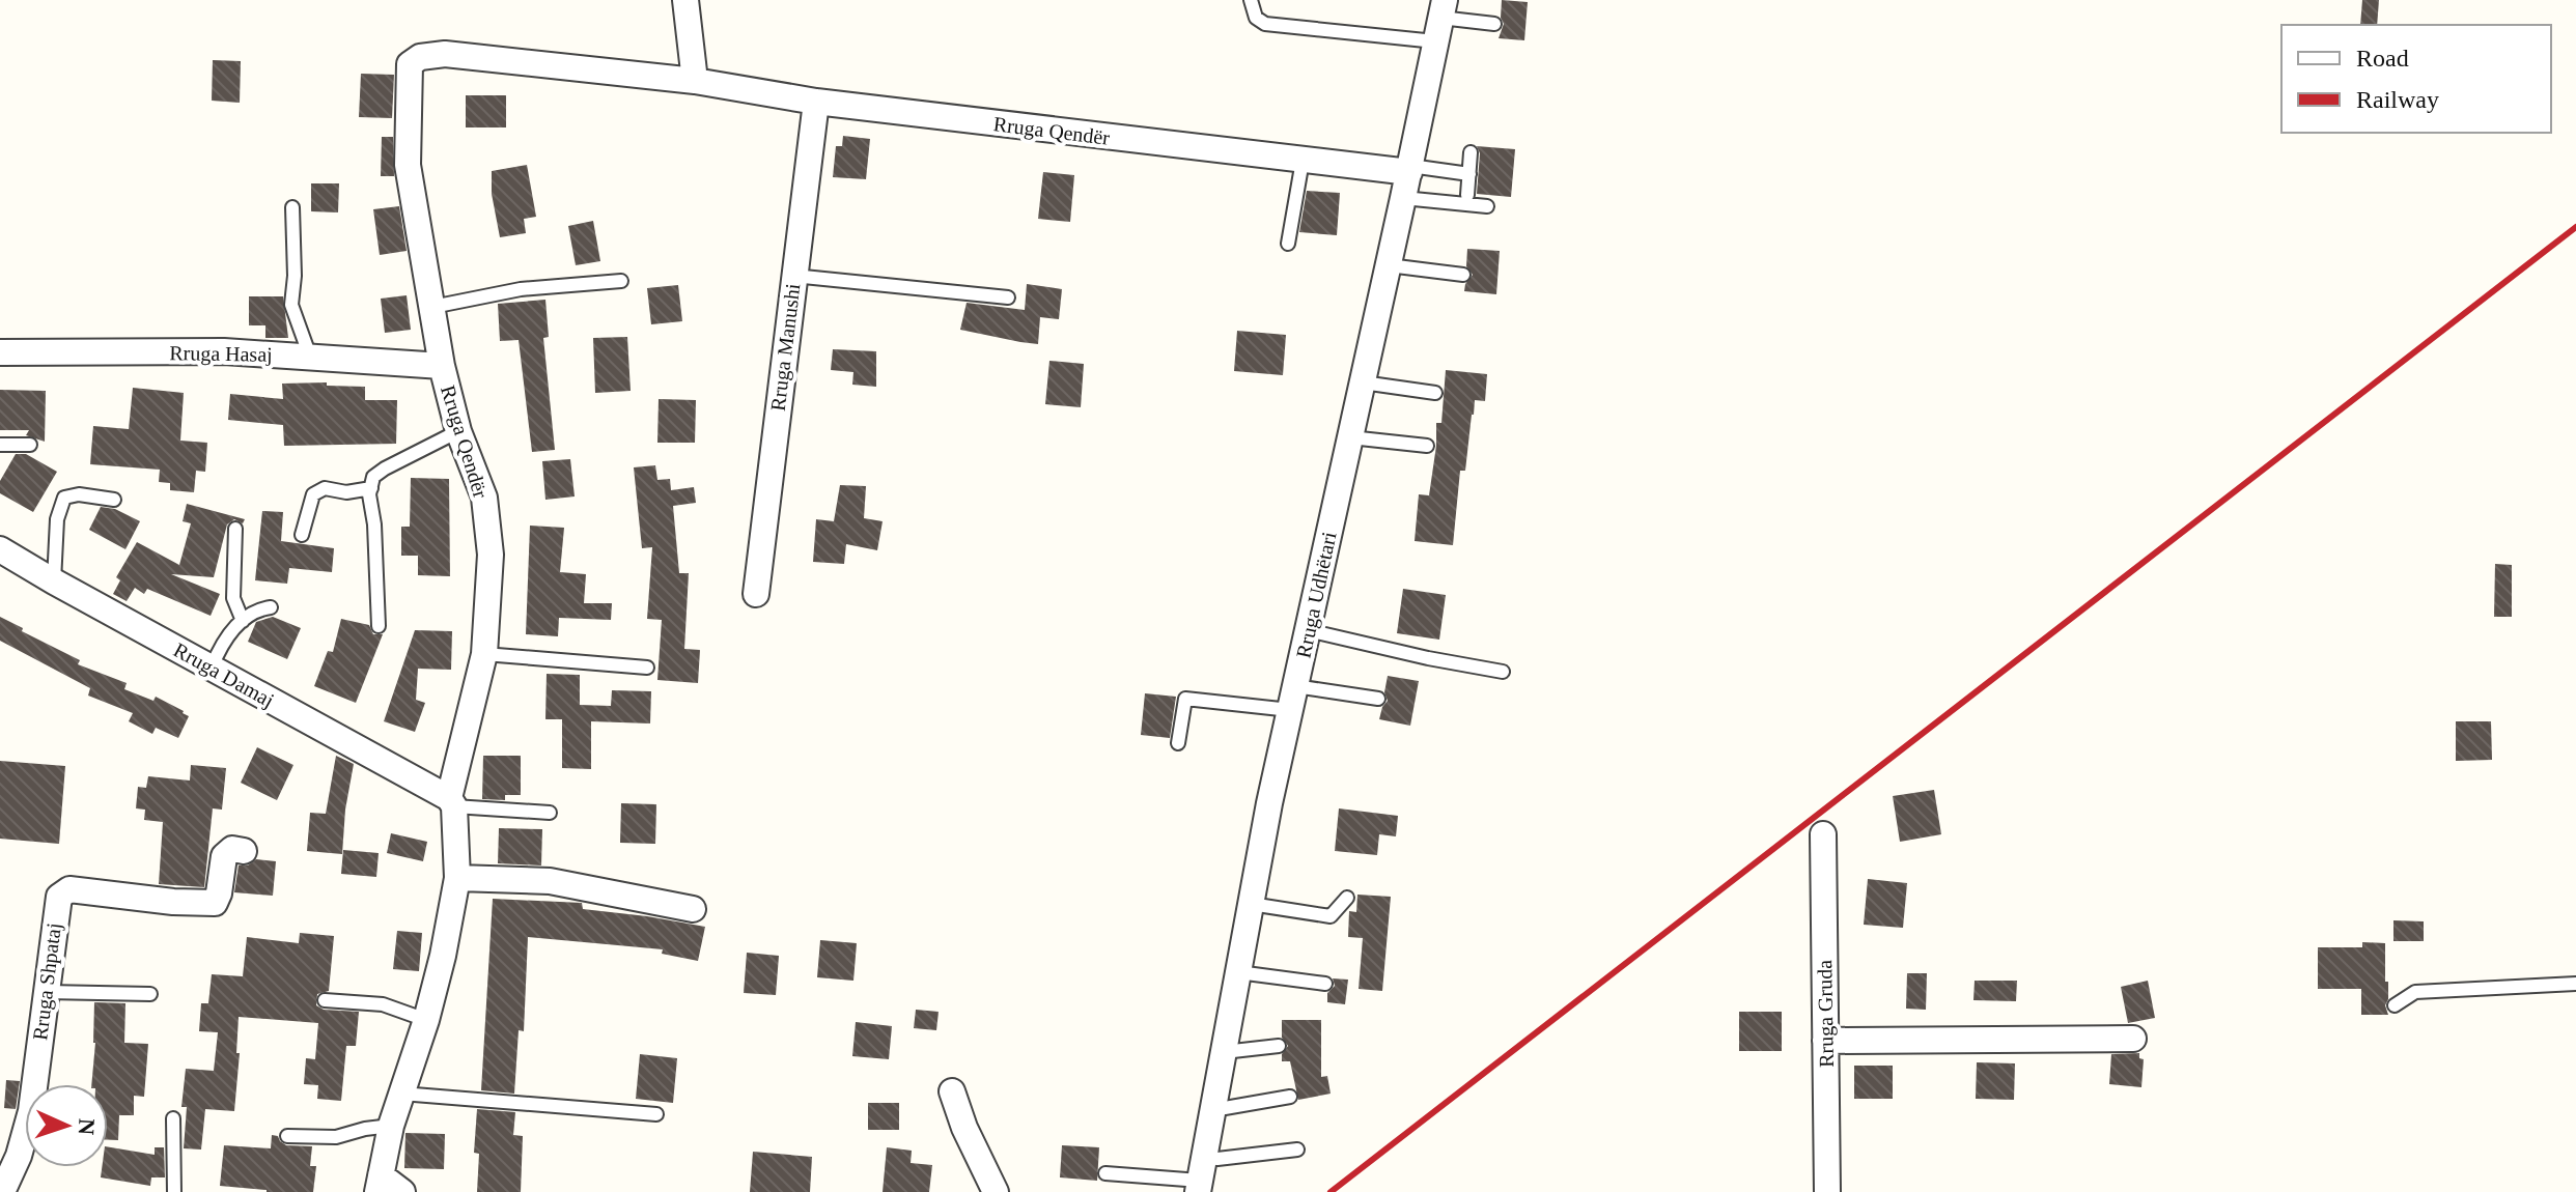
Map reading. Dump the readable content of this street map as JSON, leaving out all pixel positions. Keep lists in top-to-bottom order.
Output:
{
  "streets": {
    "street": [
      "Rruga Qendër",
      "Rruga Manushi",
      "Rruga Hasaj",
      "Rruga Udhëtari",
      "Rruga Damaj",
      "Rruga Shpataj",
      "Rruga Gruda"
    ]
  },
  "crossings": [
    ["Rruga Qendër", "Rruga Manushi"],
    ["Rruga Qendër", "Rruga Hasaj"],
    ["Rruga Qendër", "Rruga Udhëtari"],
    ["Rruga Qendër", "Rruga Damaj"]
  ],
  "legend": ["Road", "Railway"],
  "north": "right"
}
